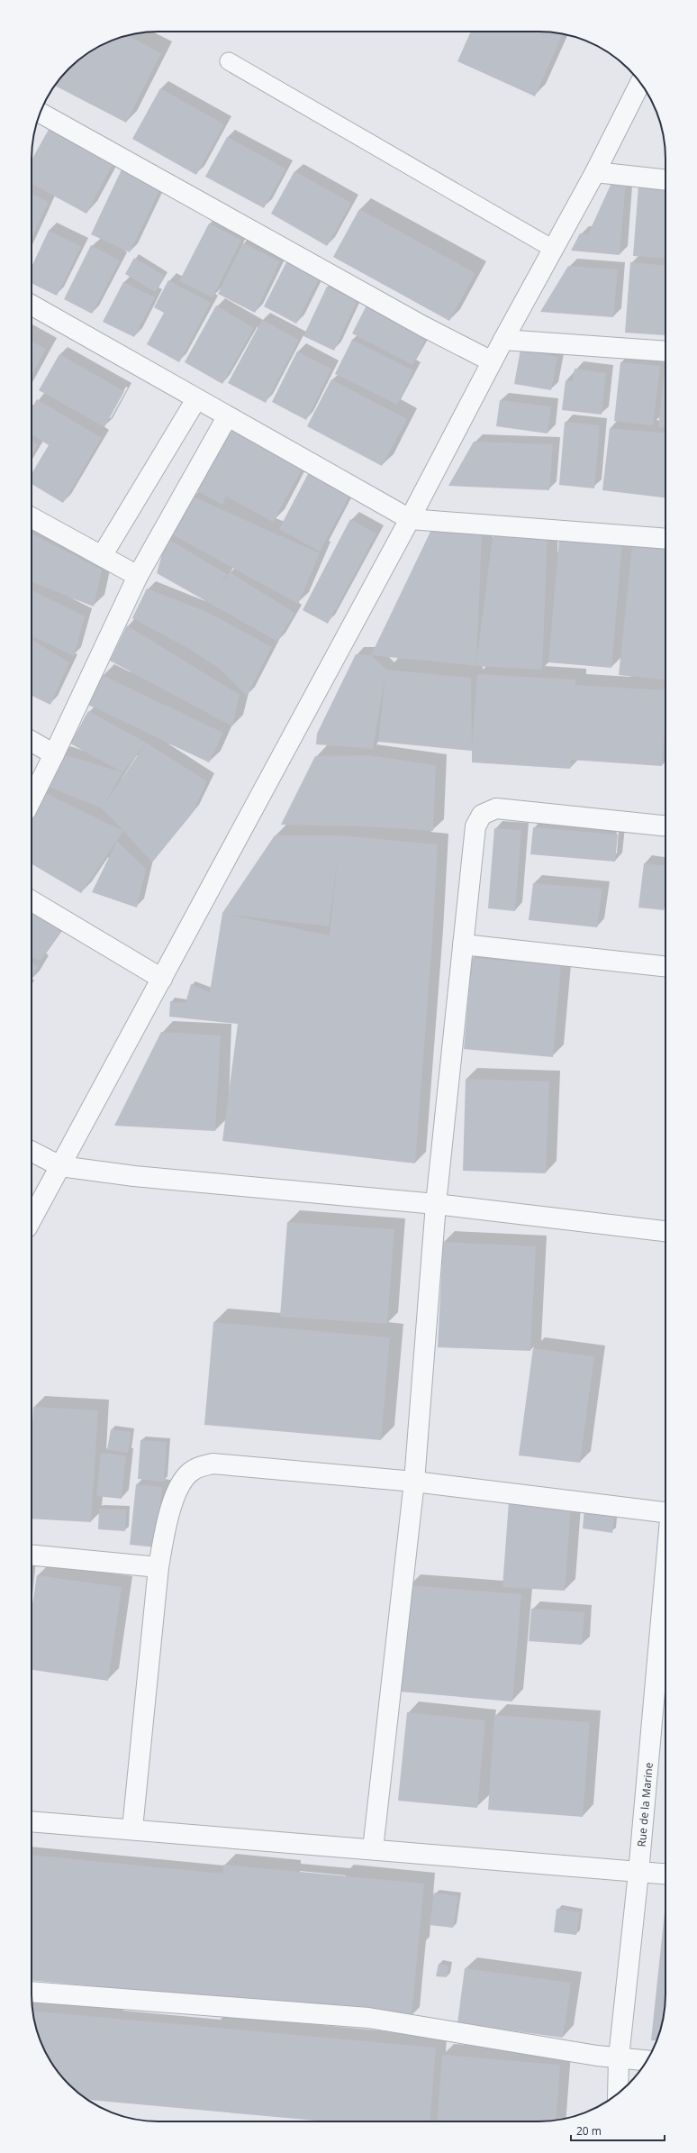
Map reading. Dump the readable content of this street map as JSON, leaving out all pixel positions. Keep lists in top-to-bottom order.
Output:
{
  "streets": {
    "street": ["Rue de la Marine"]
  },
  "scale_bar": "20 m"
}
